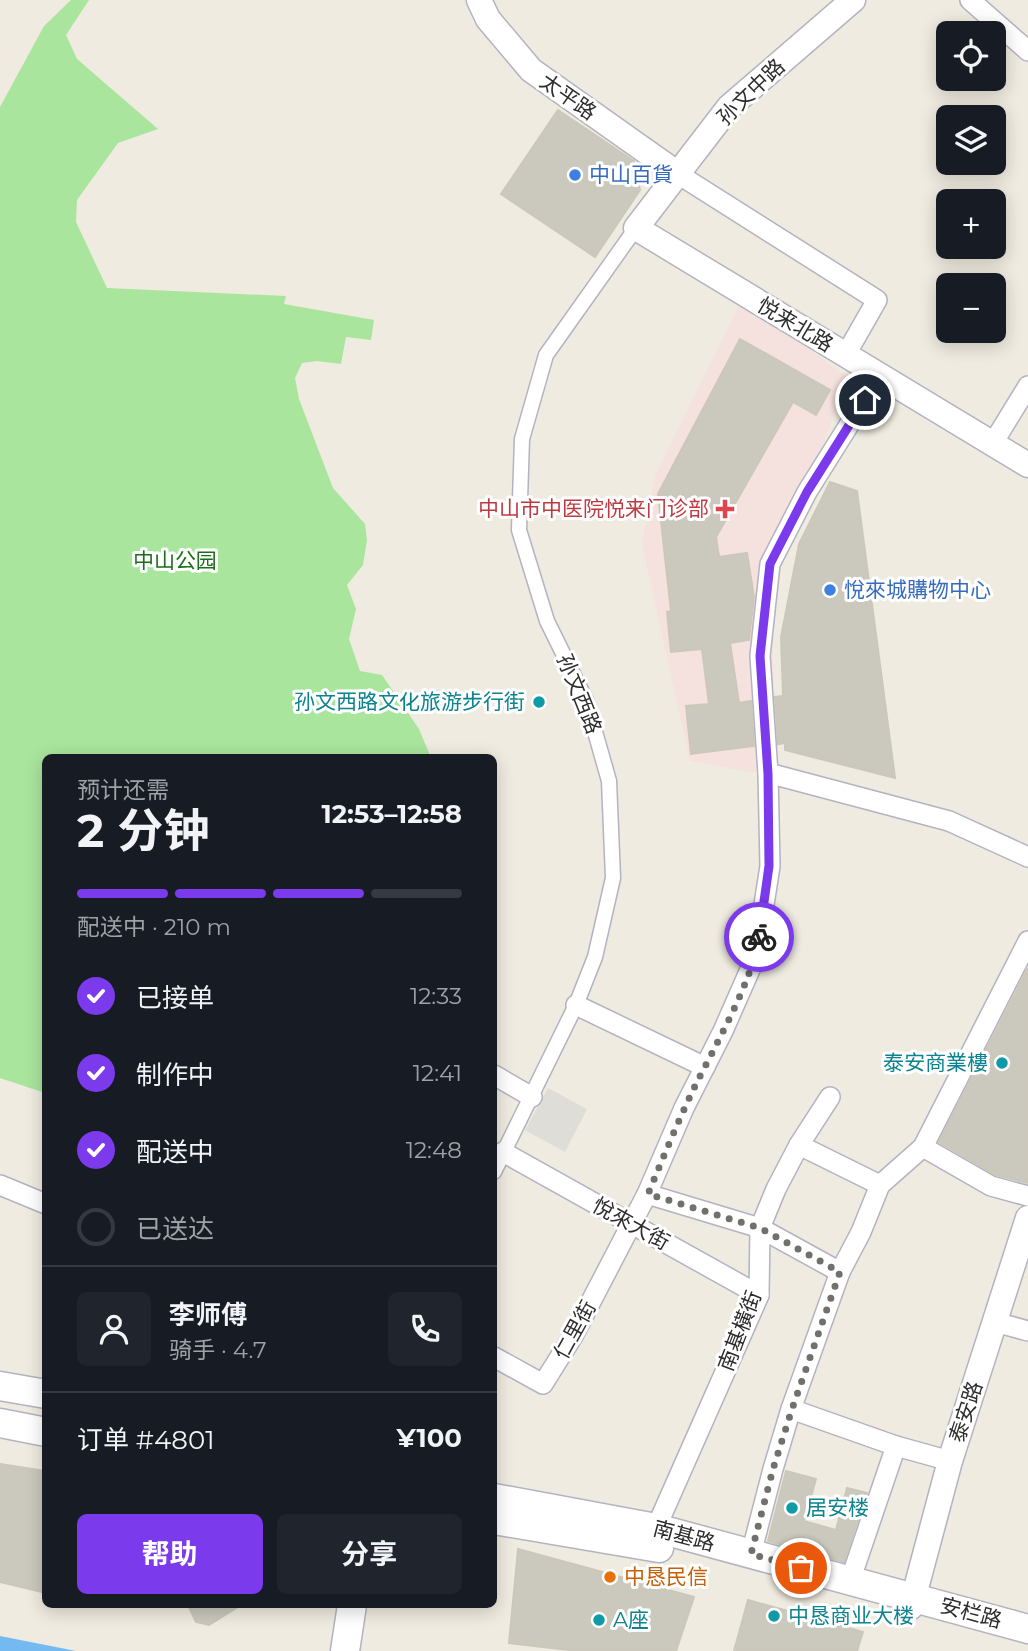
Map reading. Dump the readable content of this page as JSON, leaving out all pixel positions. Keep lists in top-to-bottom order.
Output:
{
  "streets": {
    "main road": ["南基路", "安栏路"],
    "street": [
      "孙文中路",
      "太平路",
      "悦来北路",
      "孙文西路",
      "悅來大街",
      "仁里街",
      "南基橫街",
      "泰安路"
    ]
  },
  "crossings": [
    ["孙文中路", "太平路"],
    ["孙文中路", "悦来北路"],
    ["孙文中路", "孙文西路"],
    ["悦来北路", "孙文西路"],
    ["孙文西路", "悅來大街"],
    ["悅來大街", "仁里街"],
    ["悅來大街", "南基橫街"],
    ["南基橫街", "南基路"],
    ["泰安路", "南基路"],
    ["泰安路", "安栏路"],
    ["南基路", "安栏路"]
  ],
  "parks": ["中山公园"],
  "places": {
    "other": [
      "中山百貨",
      "悅來城購物中心",
      "孙文西路文化旅游步行街",
      "泰安商業樓",
      "居安楼",
      "中恳民信",
      "中恳商业大楼",
      "A座"
    ],
    "health": ["中山市中医院悦来门诊部"]
  },
  "page": {
    "map_buttons": ["+", "−"],
    "heading": ["2 分钟", "预计还需", "12:53–12:58"],
    "panel": [
      "李师傅",
      "骑手 · 4.7",
      "订单 #4801",
      "¥100"
    ],
    "bar": "配送中 · 210 m",
    "list": [
      ["已接单", "12:33"],
      ["制作中", "12:41"],
      ["配送中", "12:48"],
      "已送达"
    ],
    "buttons": ["帮助", "分享"]
  }
}
